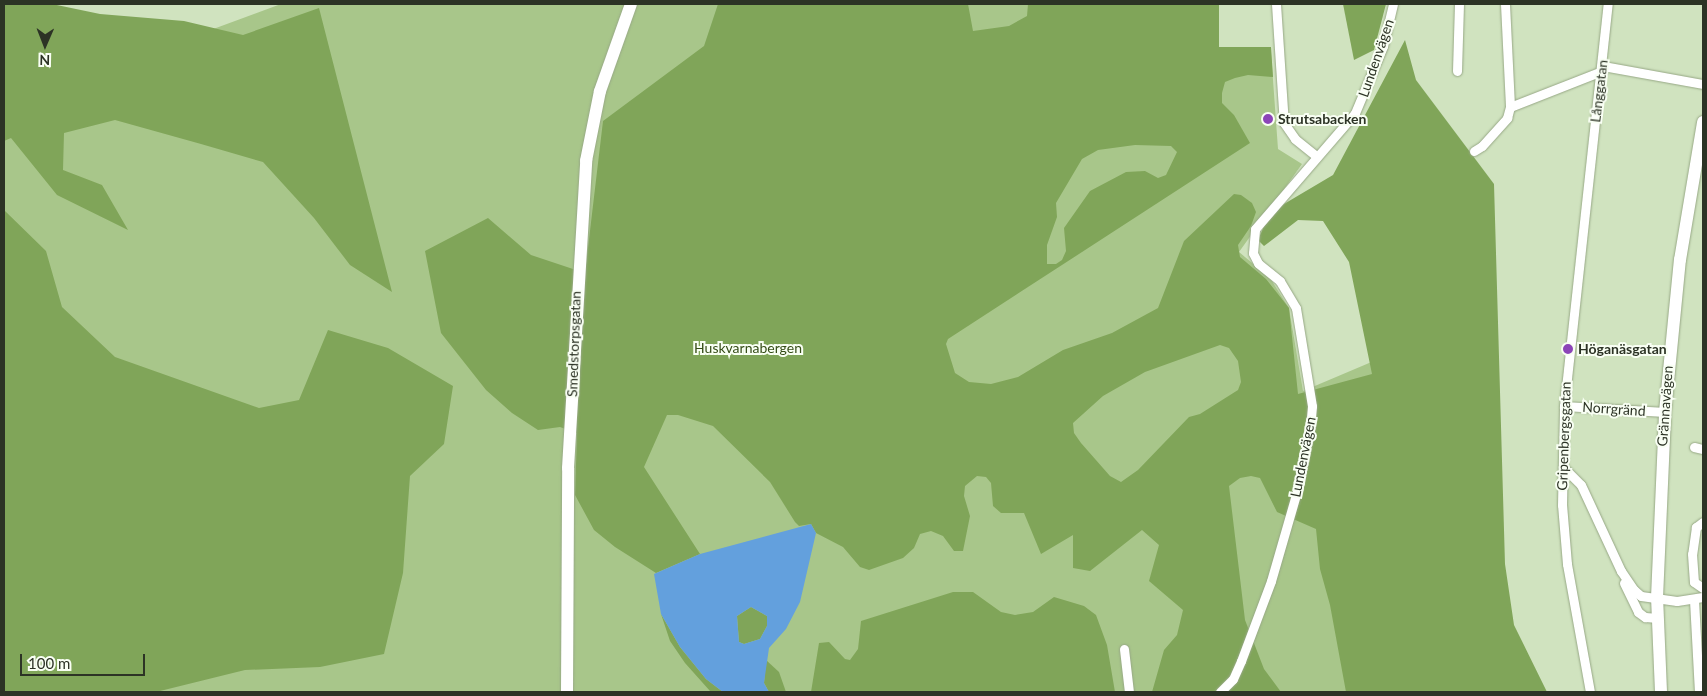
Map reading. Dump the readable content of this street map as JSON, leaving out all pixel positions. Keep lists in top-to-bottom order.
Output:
{
  "streets": {
    "street": [
      "Lundenvägen",
      "Långgatan",
      "Smedstorpsgatan",
      "Grännavägen",
      "Norrgränd",
      "Gripenbergsgatan"
    ]
  },
  "crossings": [
    ["Långgatan", "Gripenbergsgatan"],
    ["Grännavägen", "Norrgränd"],
    ["Norrgränd", "Gripenbergsgatan"]
  ],
  "parks": ["Huskvarnabergen"],
  "places": ["Strutsabacken", "Höganäsgatan"],
  "scale_bar": "100 m",
  "north": "bottom"
}
